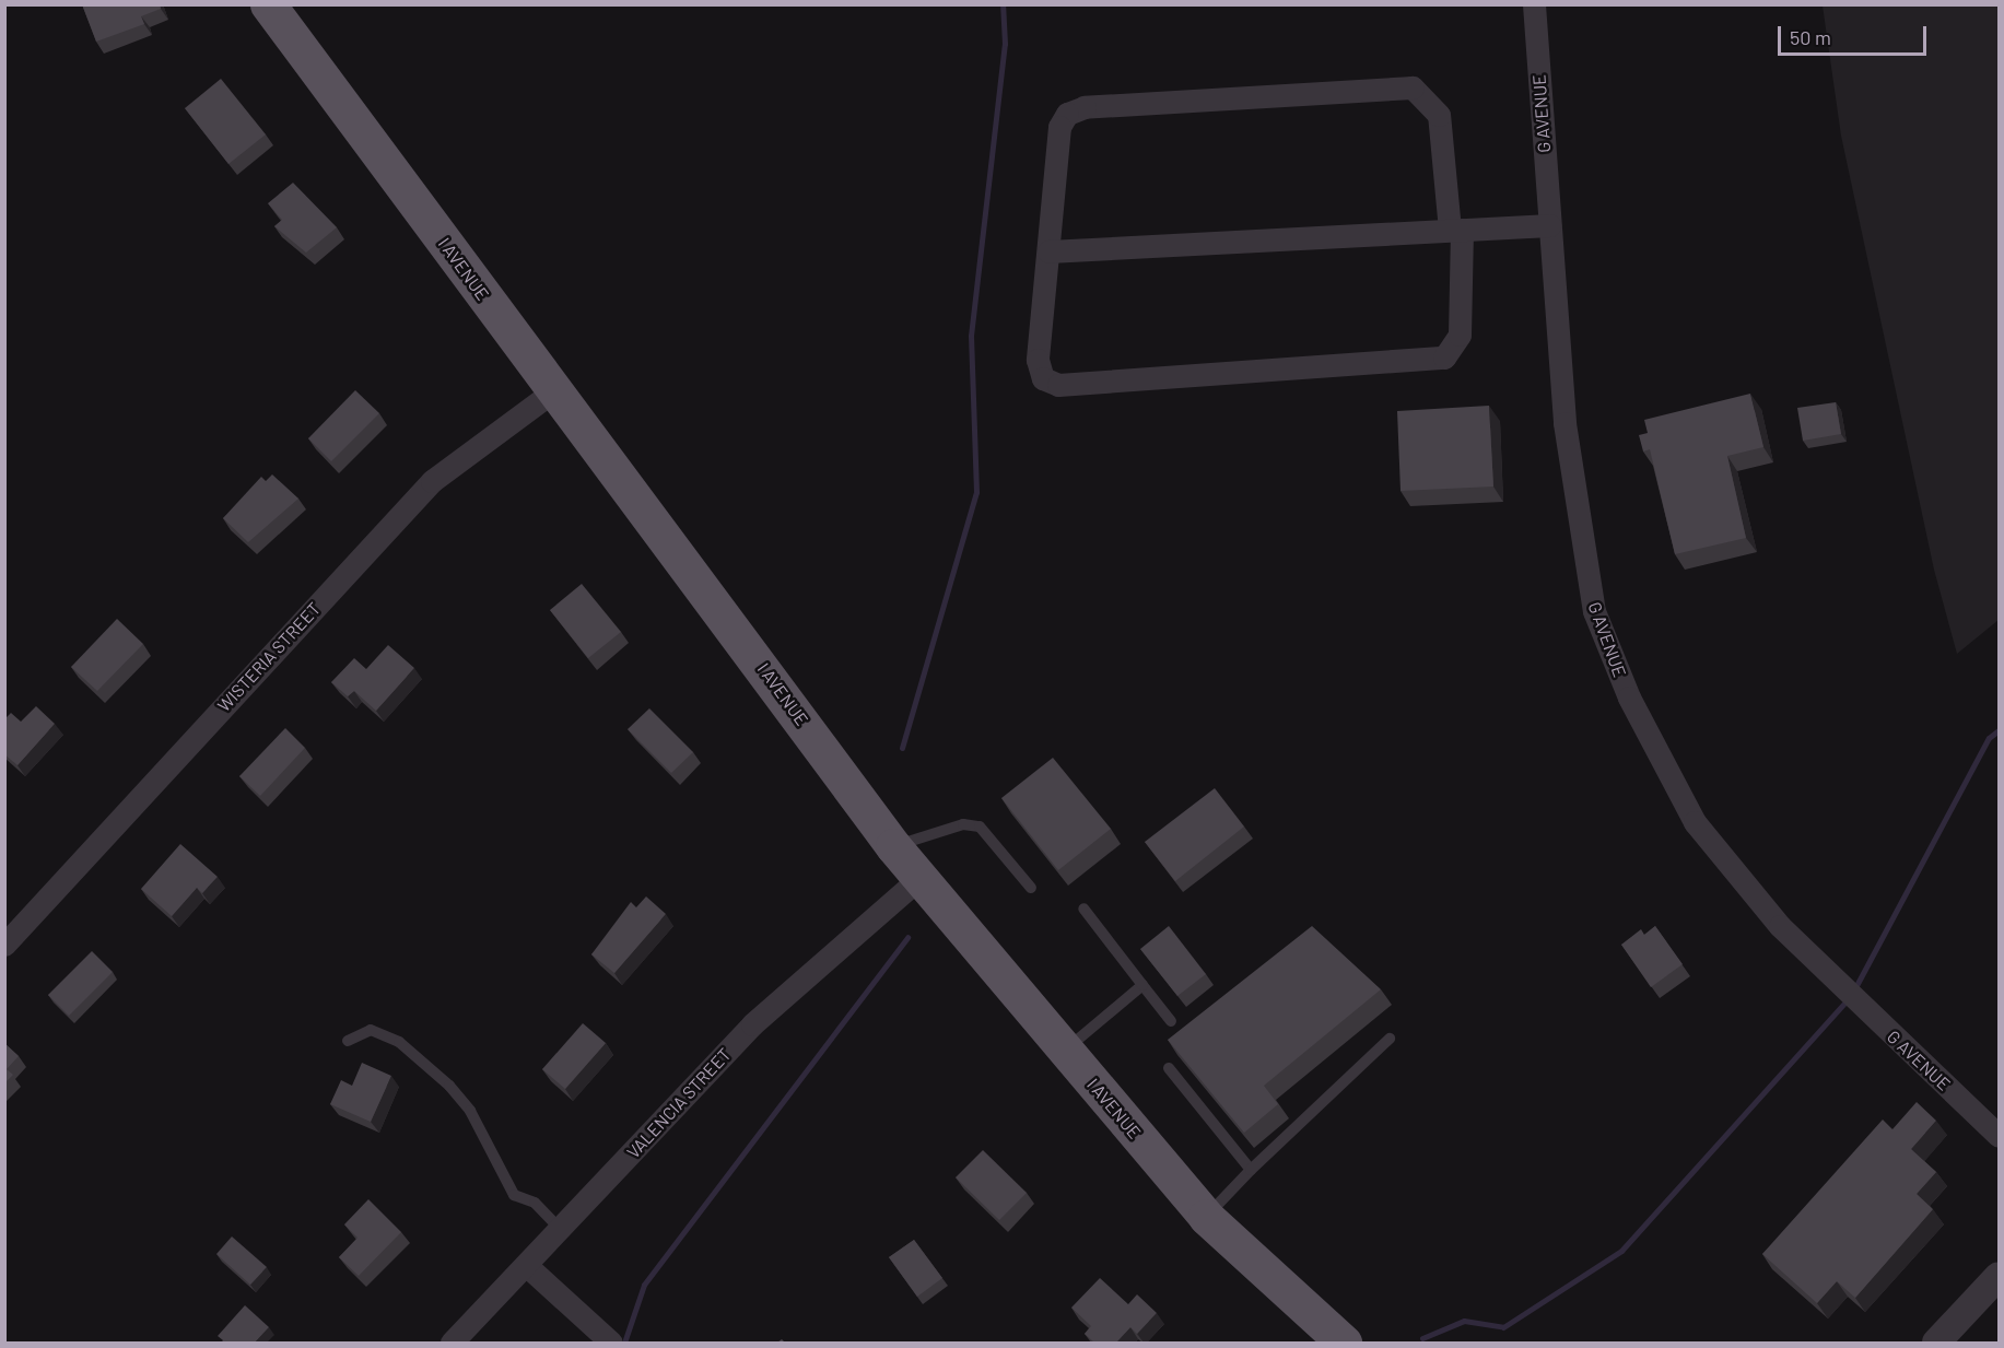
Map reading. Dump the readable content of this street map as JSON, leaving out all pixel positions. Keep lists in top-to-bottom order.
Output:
{
  "streets": {
    "main road": ["I AVENUE"],
    "street": ["G AVENUE", "WISTERIA STREET", "VALENCIA STREET"]
  },
  "crossings": [
    ["I AVENUE", "WISTERIA STREET"],
    ["I AVENUE", "VALENCIA STREET"]
  ],
  "scale_bar": "50 m"
}
